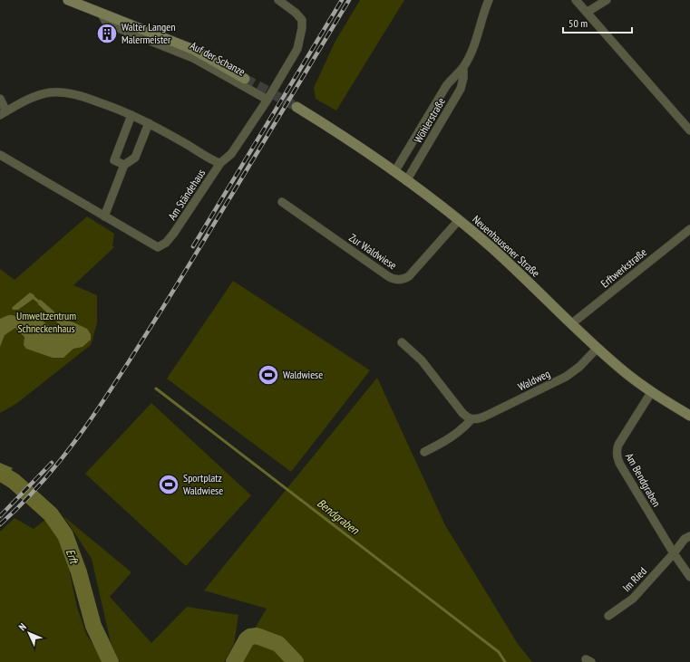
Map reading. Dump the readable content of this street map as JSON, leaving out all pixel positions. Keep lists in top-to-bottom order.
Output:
{
  "streets": {
    "main road": ["Auf der Schanze", "Neuenhausener Straße"],
    "street": [
      "Wöhlerstraße",
      "Am Ständehaus",
      "Zur Waldwiese",
      "Erftwerkstraße",
      "Waldweg",
      "Am Bendgraben",
      "Im Ried"
    ]
  },
  "crossings": [
    ["Auf der Schanze", "Am Ständehaus"],
    ["Wöhlerstraße", "Neuenhausener Straße"],
    ["Neuenhausener Straße", "Zur Waldwiese"],
    ["Neuenhausener Straße", "Erftwerkstraße"],
    ["Neuenhausener Straße", "Waldweg"],
    ["Neuenhausener Straße", "Am Bendgraben"],
    ["Am Bendgraben", "Im Ried"]
  ],
  "water": ["Bendgraben", "Erft"],
  "parks": ["Umweltzentrum Schneckenhaus"],
  "places": {
    "building": ["Walter Langen Malermeister"],
    "sports": ["Waldwiese", "Sportplatz Waldwiese"]
  },
  "scale_bar": "50 m",
  "north": "top left"
}
